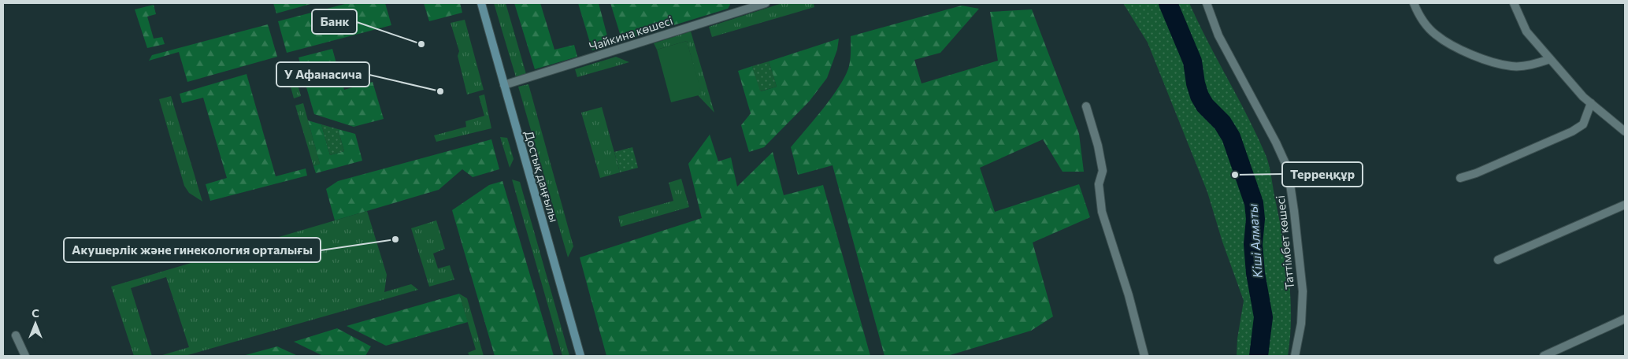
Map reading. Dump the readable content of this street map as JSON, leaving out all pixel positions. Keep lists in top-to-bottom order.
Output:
{
  "streets": {
    "main road": ["Достық даңғылы"],
    "street": ["Чайкина көшесі", "Таттімбет көшесі"]
  },
  "crossings": [
    ["Чайкина көшесі", "Достық даңғылы"]
  ],
  "water": ["Кіші Алматы"],
  "places": [
    "Банк",
    "У Афанасича",
    "Терреңқұр",
    "Акушерлік және гинекология орталығы"
  ],
  "north": "top"
}
